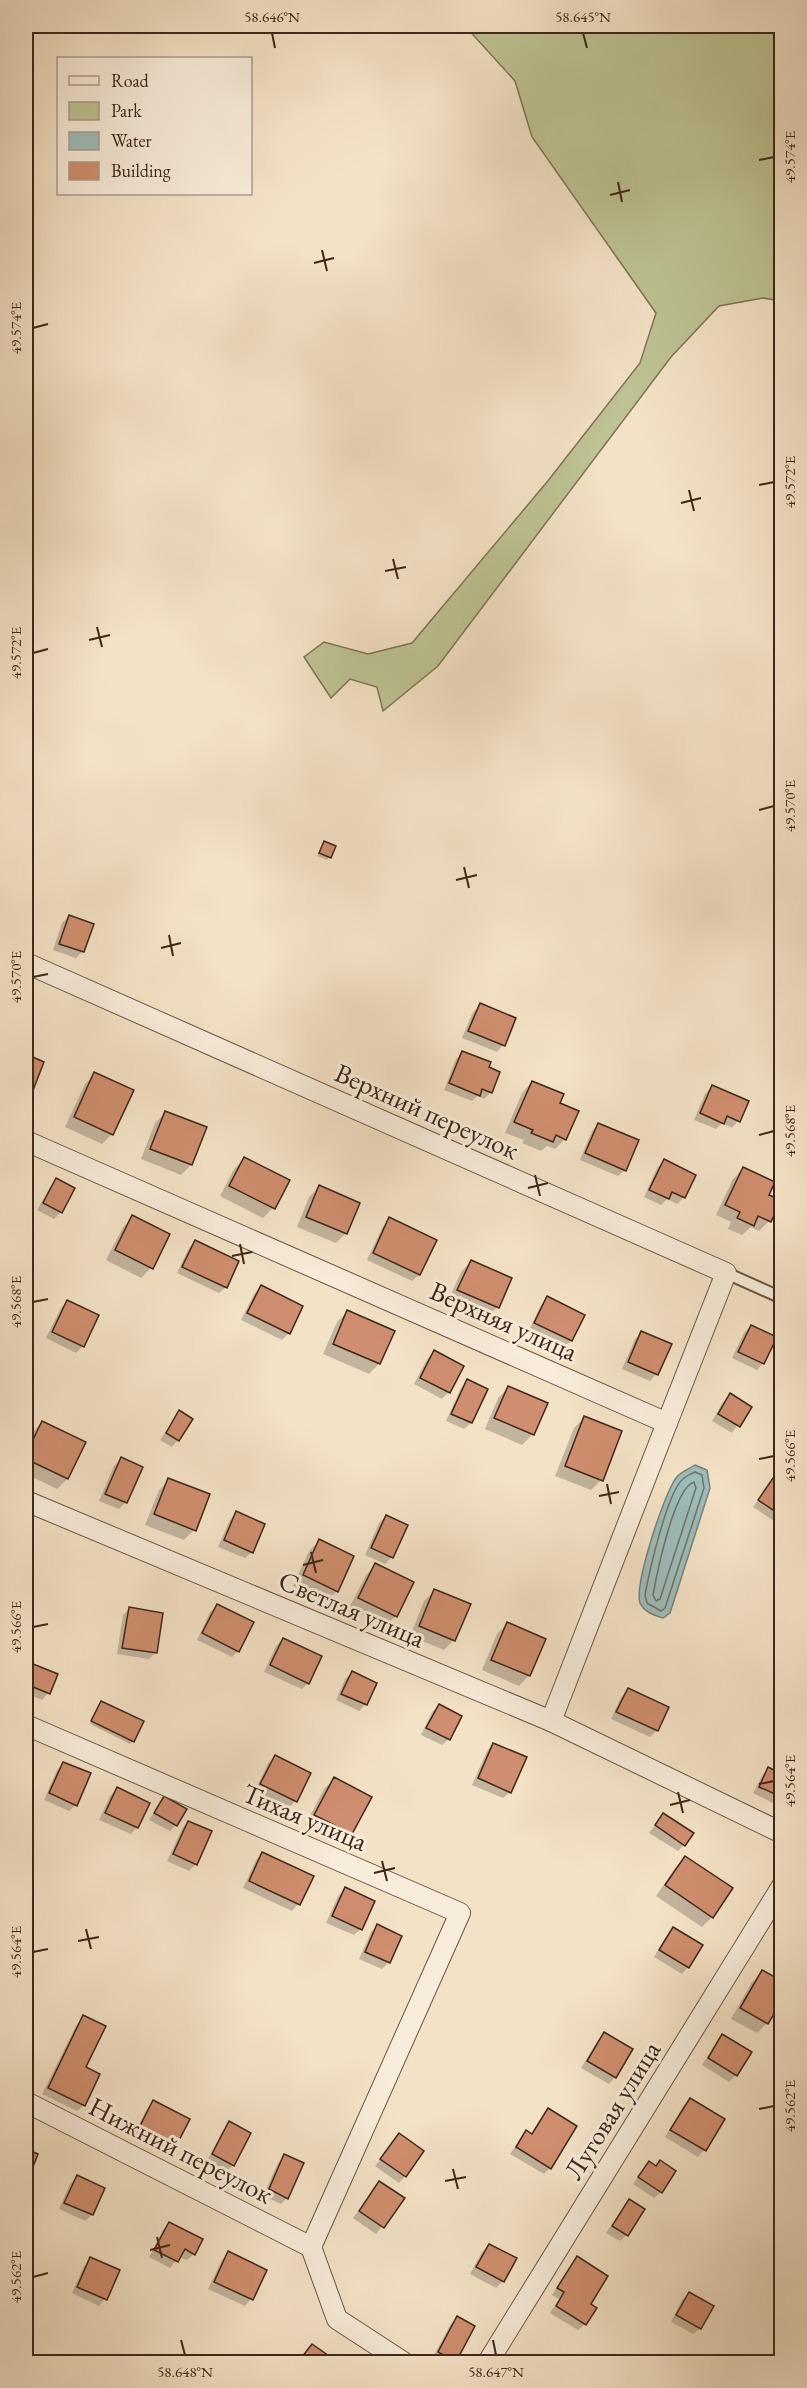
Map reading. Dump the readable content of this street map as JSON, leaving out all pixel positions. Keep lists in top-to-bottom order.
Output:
{
  "streets": {
    "street": [
      "Верхний переулок",
      "Верхняя улица",
      "Светлая улица",
      "Тихая улица",
      "Луговая улица",
      "Нижний переулок"
    ]
  },
  "crossings": [
    ["Тихая улица", "Нижний переулок"]
  ],
  "legend": [
    "Road",
    "Park",
    "Water",
    "Building"
  ],
  "coordinates": [
    "58.646°N",
    "58.645°N",
    "49.574°E",
    "49.572°E",
    "49.570°E",
    "49.568°E",
    "49.566°E",
    "49.564°E",
    "49.562°E",
    "58.648°N",
    "58.647°N"
  ]
}
